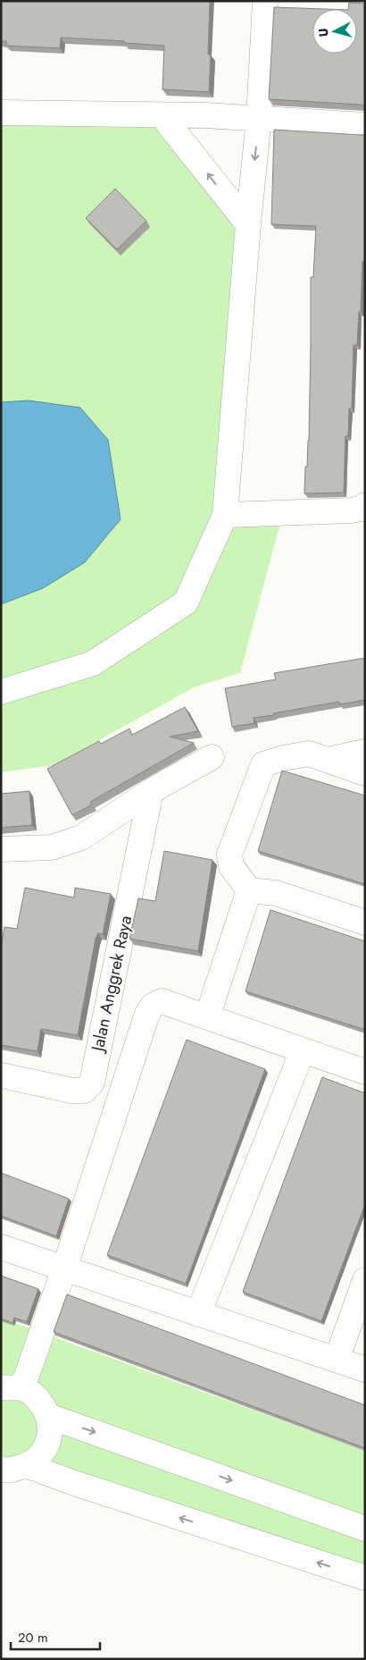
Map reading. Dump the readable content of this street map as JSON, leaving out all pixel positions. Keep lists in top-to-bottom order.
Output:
{
  "streets": {
    "street": ["Jalan Anggrek Raya"]
  },
  "scale_bar": "20 m",
  "north": "left"
}
